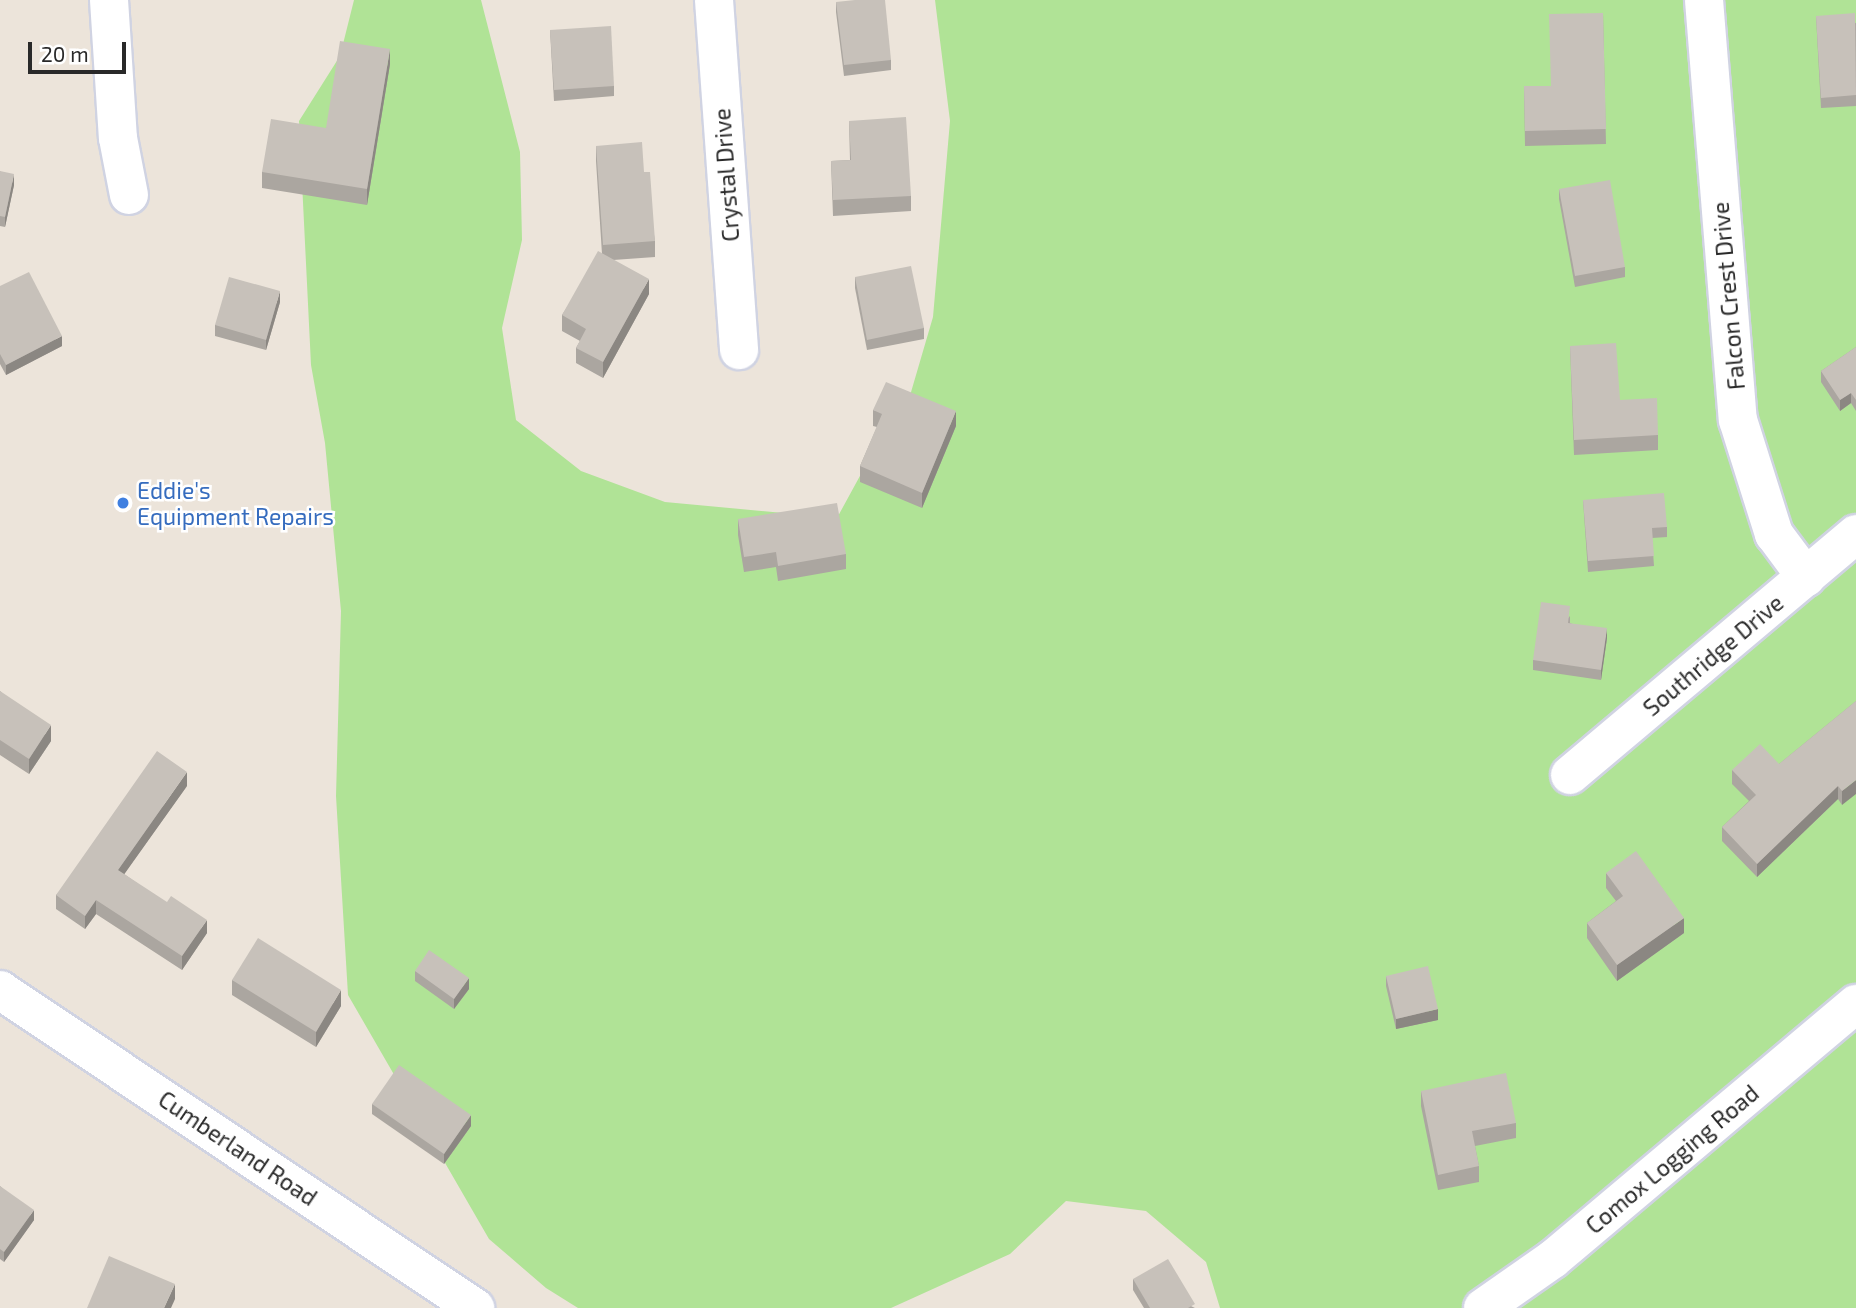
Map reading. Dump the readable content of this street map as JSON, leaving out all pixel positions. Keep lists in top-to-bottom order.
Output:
{
  "streets": {
    "street": [
      "Crystal Drive",
      "Falcon Crest Drive",
      "Southridge Drive",
      "Cumberland Road",
      "Comox Logging Road"
    ]
  },
  "crossings": [
    ["Falcon Crest Drive", "Southridge Drive"]
  ],
  "places": ["Eddie's Equipment Repairs"],
  "scale_bar": "20 m"
}
